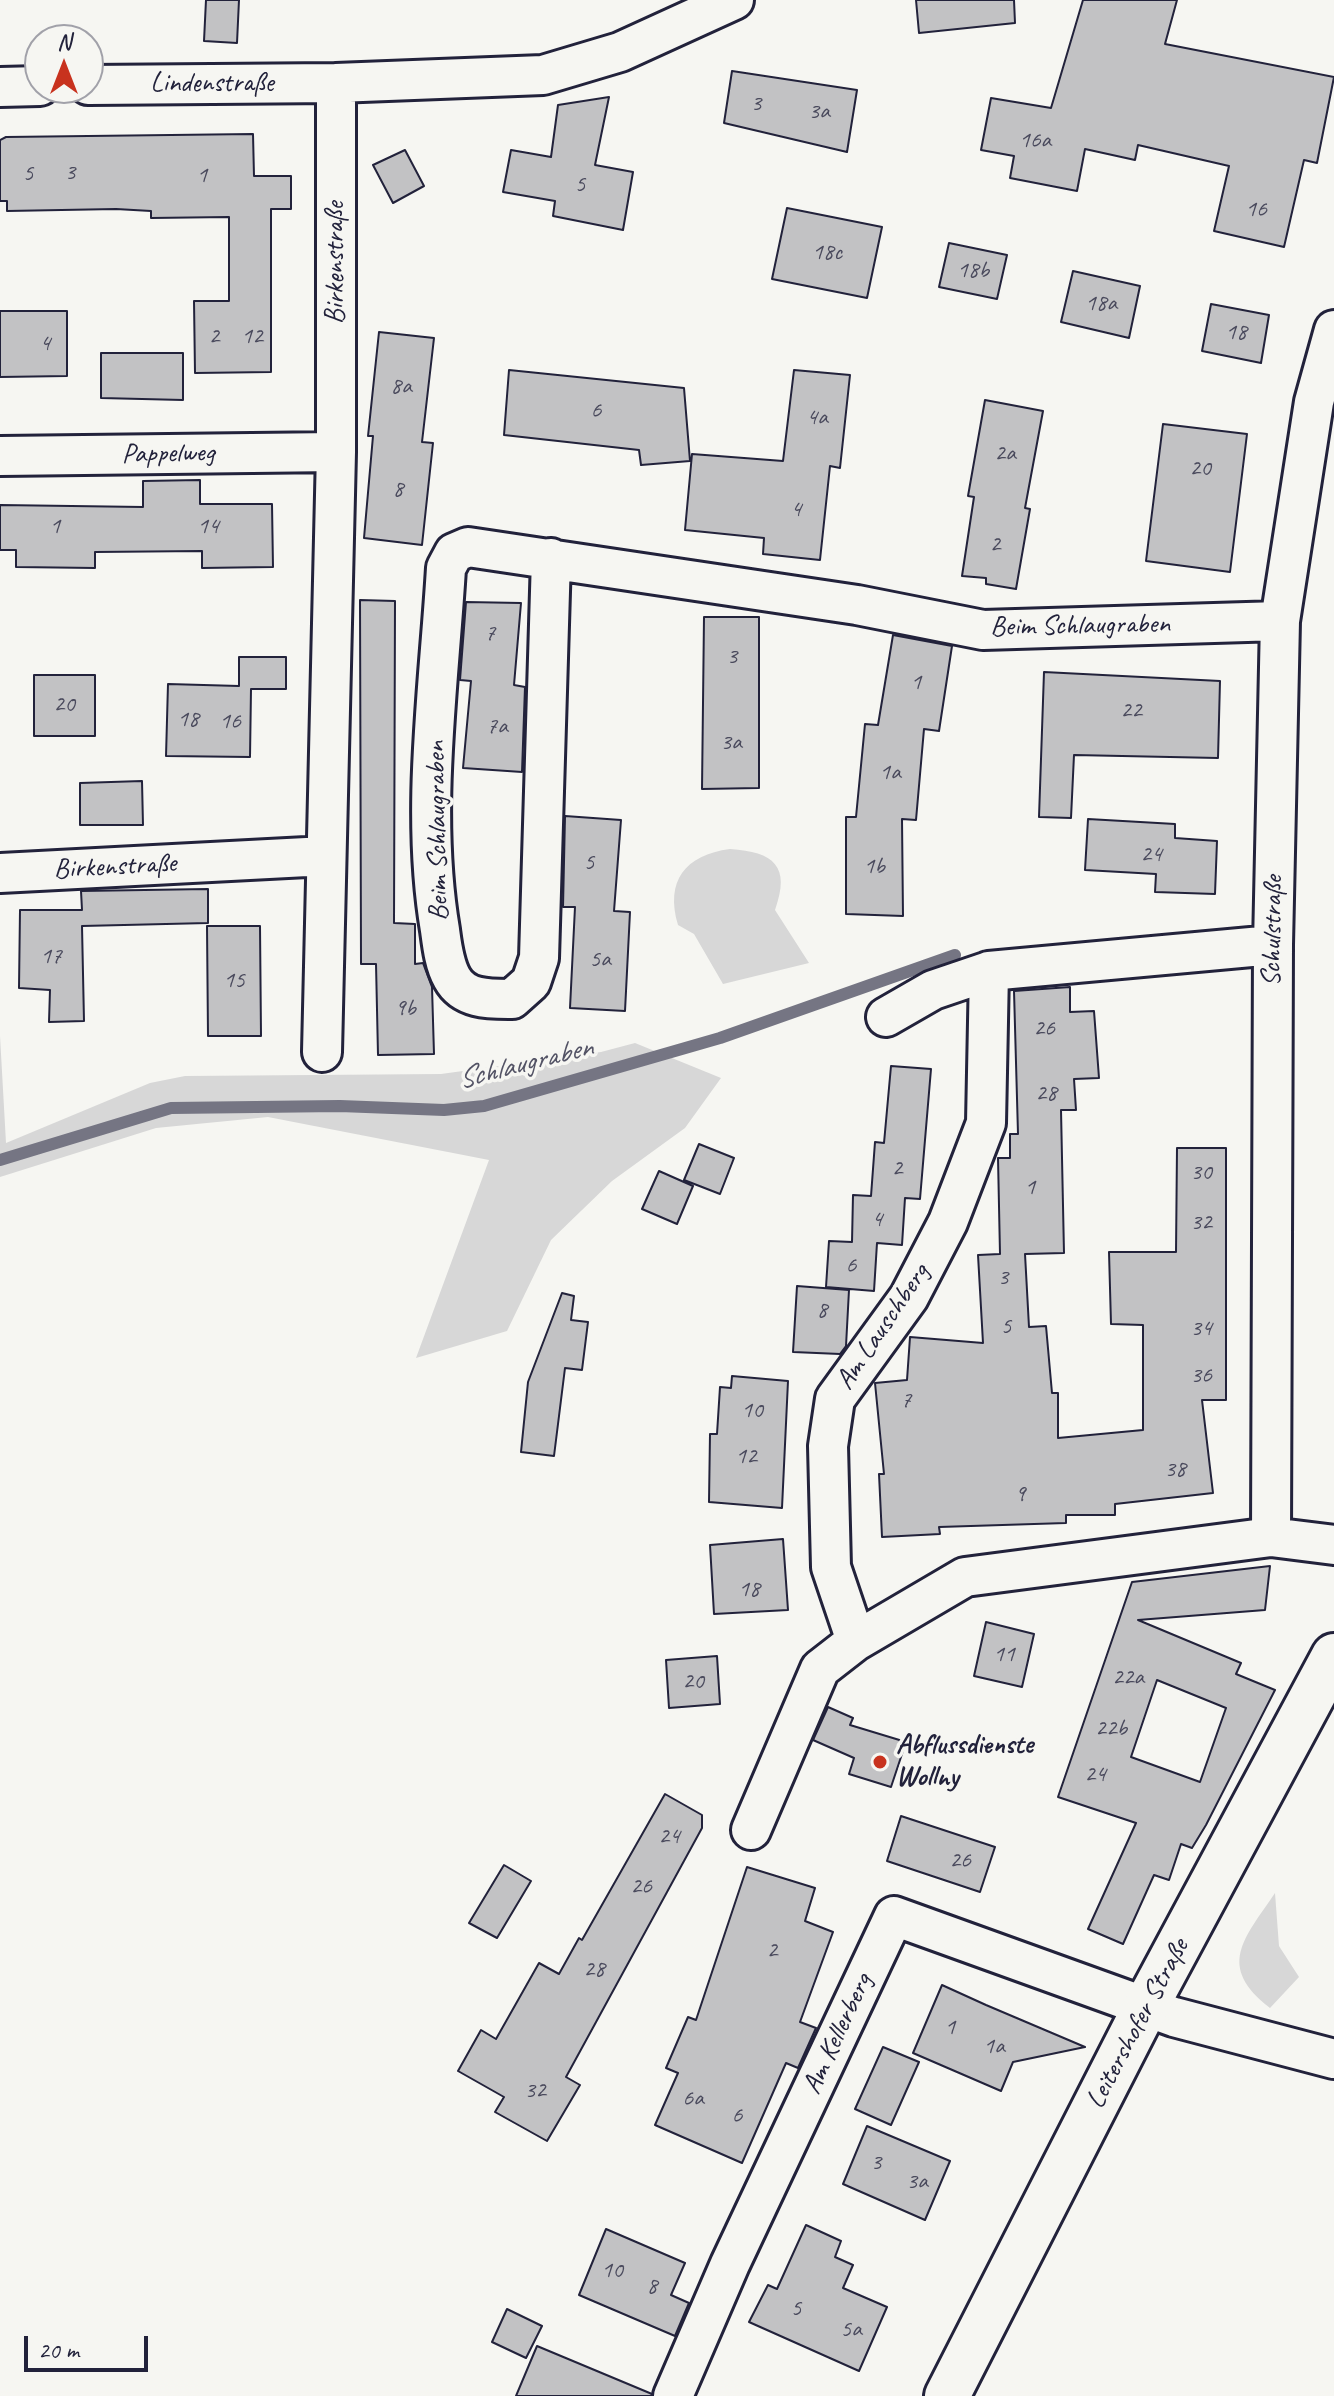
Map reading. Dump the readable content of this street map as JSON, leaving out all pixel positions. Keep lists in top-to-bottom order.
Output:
{
  "streets": {
    "street": [
      "Lindenstraße",
      "Birkenstraße",
      "Pappelweg",
      "Beim Schlaugraben",
      "Schulstraße",
      "Am Lauschberg",
      "Leitershofer Straße",
      "Am Kellerberg"
    ]
  },
  "crossings": [
    ["Lindenstraße", "Birkenstraße"],
    ["Birkenstraße", "Pappelweg"],
    ["Beim Schlaugraben", "Schulstraße"],
    ["Leitershofer Straße", "Am Kellerberg"]
  ],
  "water": ["Schlaugraben"],
  "places": ["Abflussdienste Wollny"],
  "house_numbers": [
    "3",
    "3a",
    "16a",
    "3",
    "5",
    "1",
    "5",
    "16",
    "18c",
    "18b",
    "18a",
    "18",
    "2",
    "12",
    "4",
    "8a",
    "6",
    "4a",
    "2a",
    "20",
    "8",
    "4",
    "1",
    "14",
    "2",
    "7",
    "3",
    "1",
    "20",
    "22",
    "18",
    "16",
    "7a",
    "3a",
    "1a",
    "24",
    "5",
    "1b",
    "17",
    "5a",
    "15",
    "9b",
    "26",
    "28",
    "2",
    "30",
    "1",
    "4",
    "32",
    "6",
    "3",
    "8",
    "5",
    "34",
    "36",
    "7",
    "10",
    "12",
    "38",
    "9",
    "18",
    "11",
    "22a",
    "20",
    "22b",
    "24",
    "24",
    "26",
    "26",
    "2",
    "28",
    "1",
    "1a",
    "32",
    "6a",
    "6",
    "3",
    "3a",
    "10",
    "8",
    "5",
    "5a"
  ],
  "scale_bar": "20 m",
  "north": "top"
}
